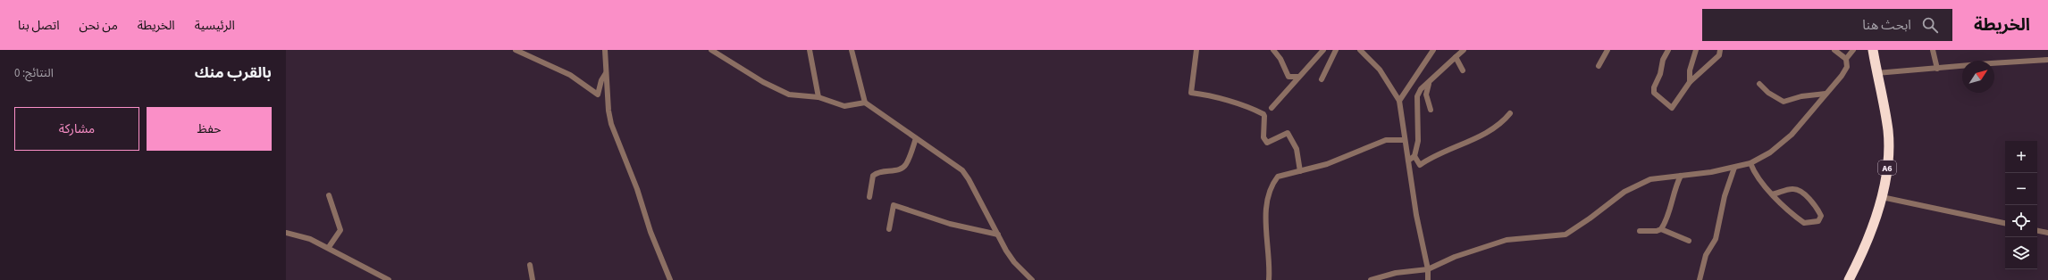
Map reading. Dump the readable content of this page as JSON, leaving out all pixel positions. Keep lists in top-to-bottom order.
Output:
{
  "streets": {
    "highway": ["A6"]
  },
  "north": "top right",
  "page": {
    "header": "الخريطة",
    "search": "ابحث هنا",
    "nav": [
      "الرئيسية",
      "الخريطة",
      "من نحن",
      "اتصل بنا"
    ],
    "heading": ["بالقرب منك", "النتائج: 0"],
    "buttons": ["حفظ", "مشاركة"],
    "map_buttons": ["+", "−"]
  }
}
